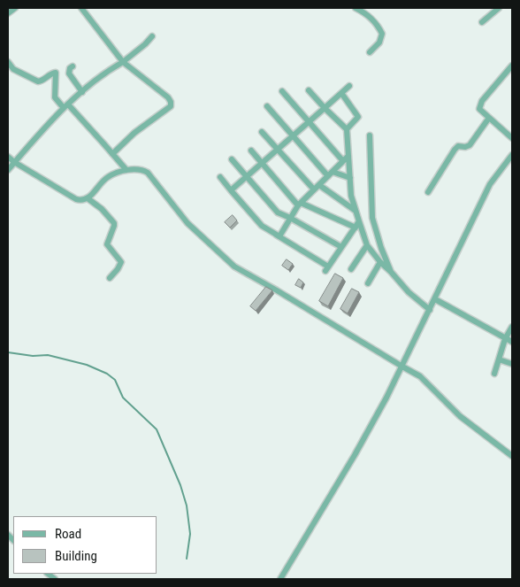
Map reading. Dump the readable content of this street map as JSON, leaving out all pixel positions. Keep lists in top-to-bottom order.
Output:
{
  "legend": ["Road", "Building"]
}
